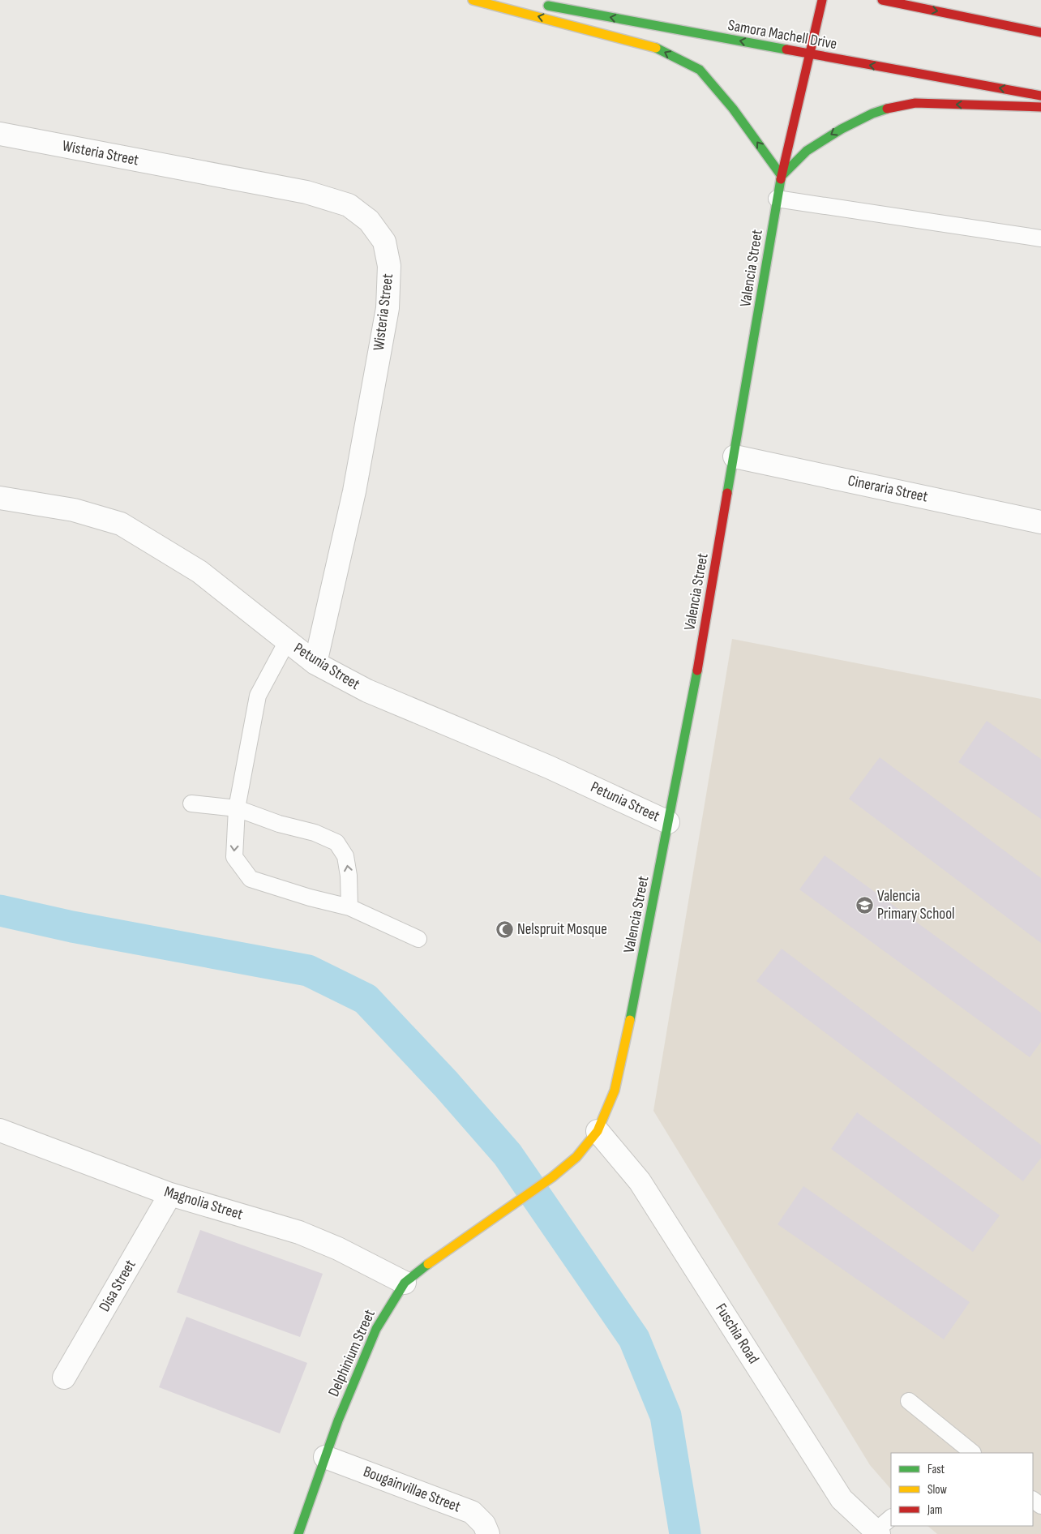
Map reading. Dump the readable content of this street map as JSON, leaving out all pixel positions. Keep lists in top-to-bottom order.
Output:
{
  "streets": {
    "street": [
      "Samora Machell Drive",
      "Wisteria Street",
      "Valencia Street",
      "Cineraria Street",
      "Petunia Street",
      "Magnolia Street",
      "Disa Street",
      "Fuschia Road",
      "Delphinium Street",
      "Bougainvillae Street"
    ]
  },
  "crossings": [
    ["Samora Machell Drive", "Valencia Street"],
    ["Wisteria Street", "Petunia Street"],
    ["Valencia Street", "Cineraria Street"],
    ["Valencia Street", "Petunia Street"],
    ["Valencia Street", "Fuschia Road"],
    ["Valencia Street", "Delphinium Street"],
    ["Magnolia Street", "Disa Street"],
    ["Magnolia Street", "Delphinium Street"],
    ["Fuschia Road", "Delphinium Street"],
    ["Delphinium Street", "Bougainvillae Street"]
  ],
  "places": {
    "school or university": ["Valencia Primary School"],
    "mosque": ["Nelspruit Mosque"]
  },
  "legend": ["Fast", "Slow", "Jam"]
}
